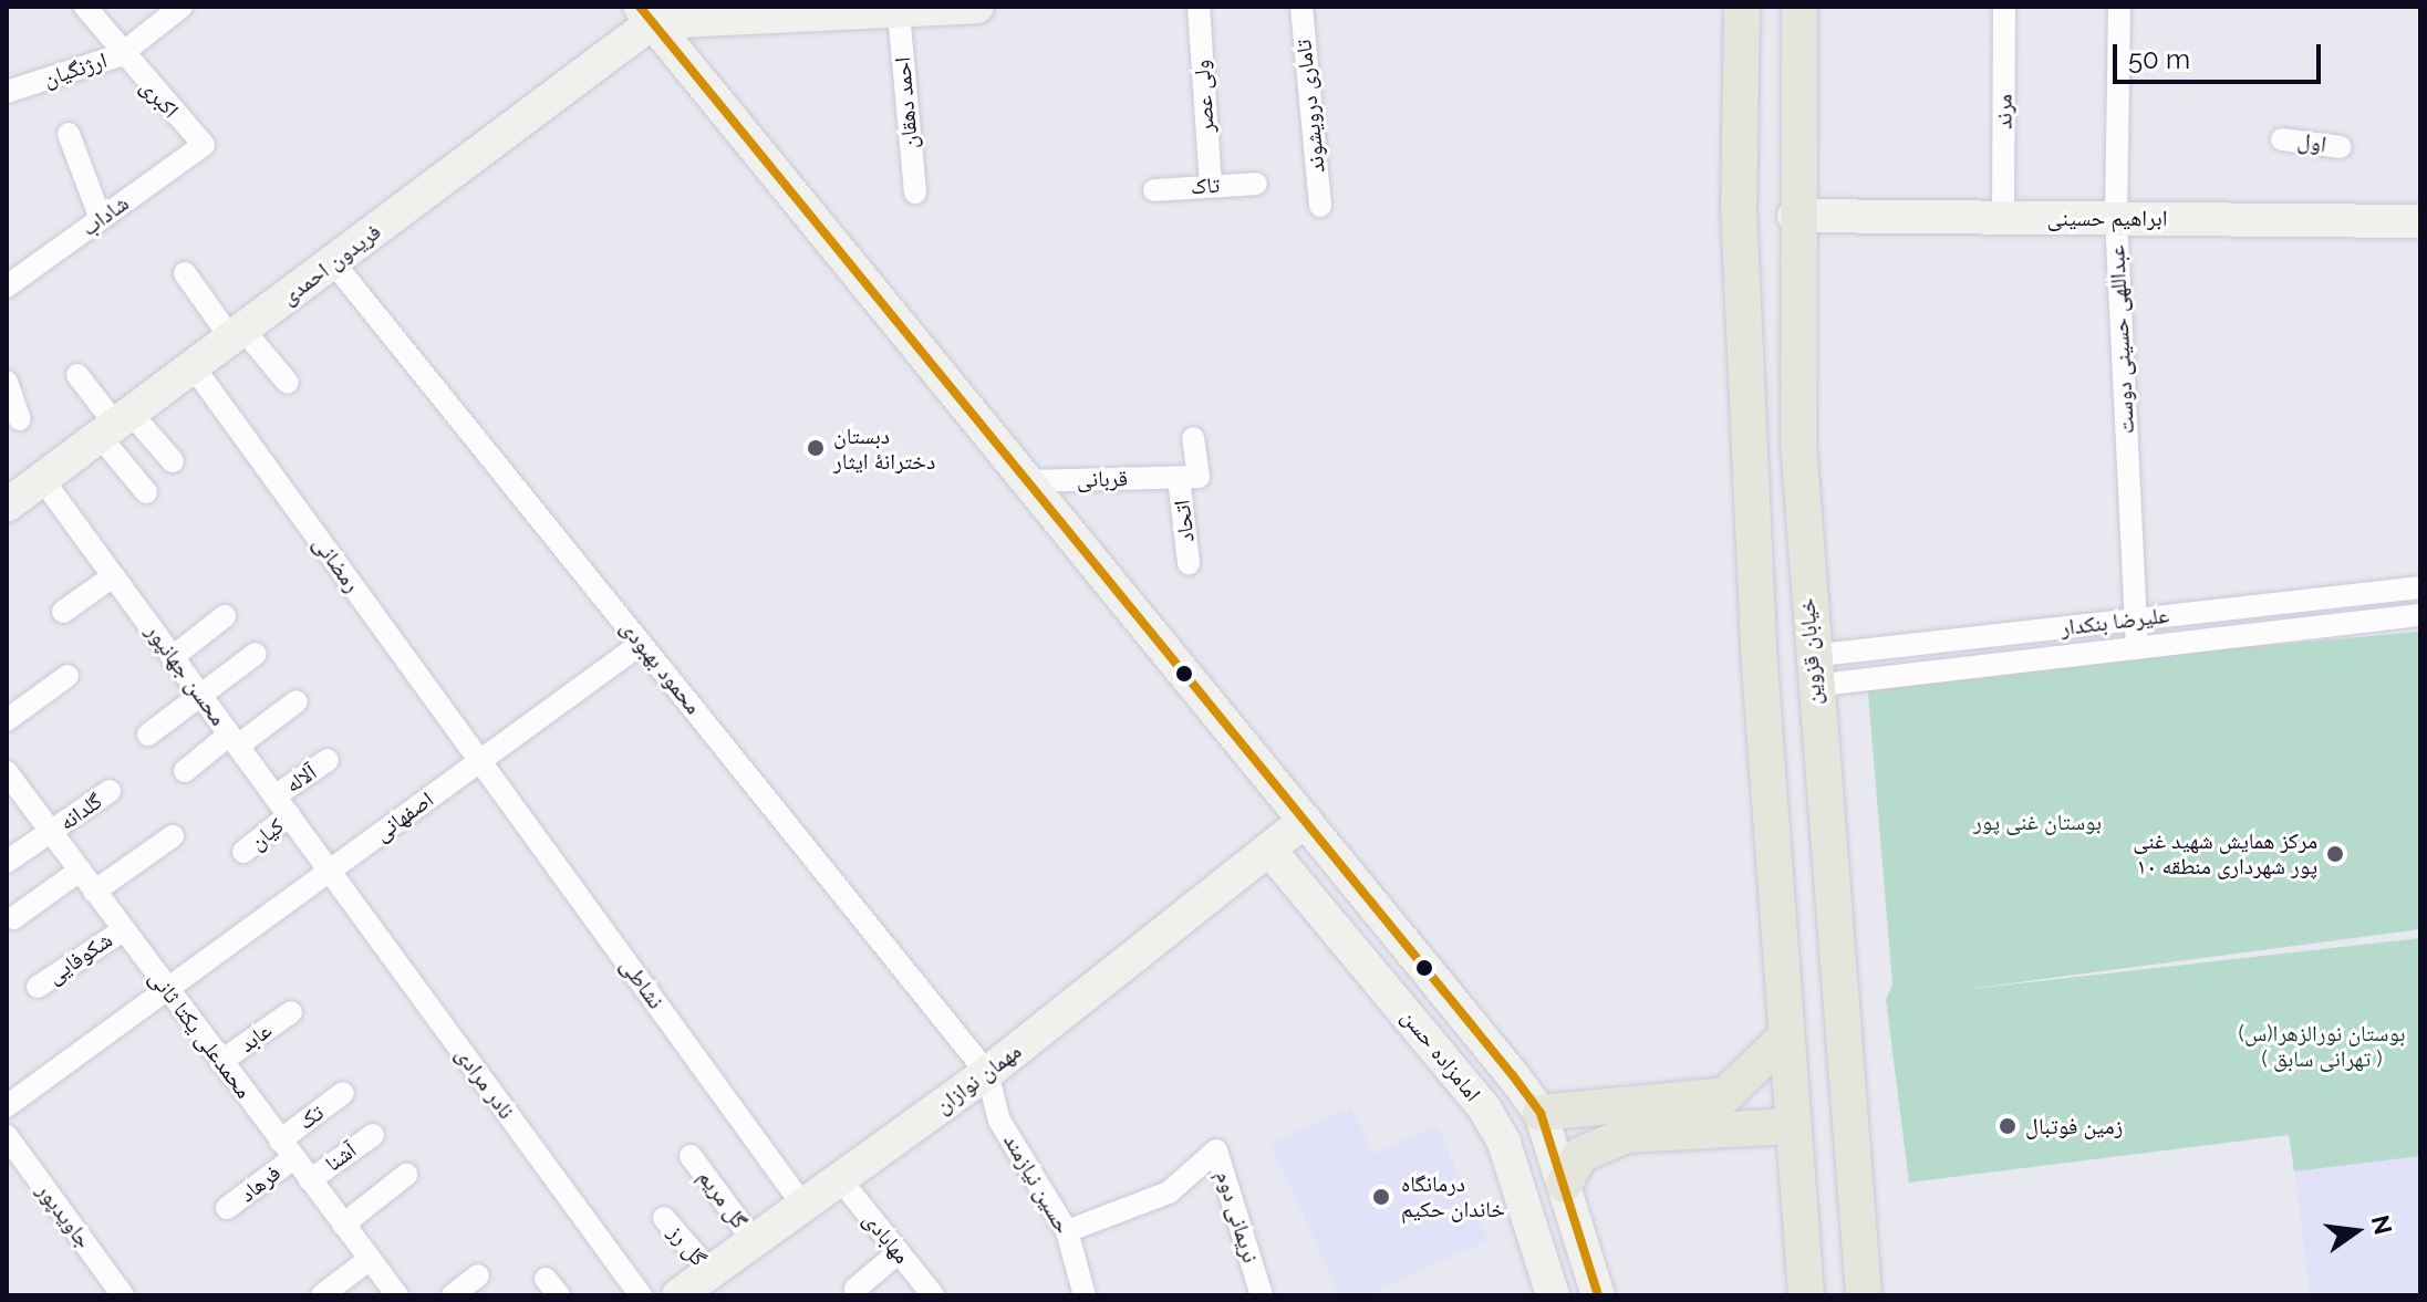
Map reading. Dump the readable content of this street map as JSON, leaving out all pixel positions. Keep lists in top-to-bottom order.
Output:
{
  "streets": {
    "main road": ["خیابان قزوین"],
    "street": [
      "ارژنگیان",
      "ولی عصر",
      "اکبری",
      "احمد دهقان",
      "تاماری درویشوند",
      "مرند",
      "اول",
      "تاک",
      "شاداب",
      "ابراهیم حسینی",
      "فریدون احمدی",
      "عبداللهی حسینی دوست",
      "قربانی",
      "اتحاد",
      "رمضانی",
      "علیرضا بنکدار",
      "محمود بهبودی",
      "محسن جهانپور",
      "آلاله",
      "گلدانه",
      "اصفهانی",
      "کیان",
      "شکوفایی",
      "نشاطی",
      "محمدعلی یکتا ثانی",
      "عابد",
      "امامزاده حسن",
      "مهمان نوازان",
      "نادر مرادی",
      "تک",
      "آشنا",
      "فرهاد",
      "حسین نیازمند",
      "گل مریم",
      "جاویدپور",
      "نریمانی دوم",
      "مهابادی",
      "گل رز"
    ]
  },
  "crossings": [
    ["ارژنگیان", "اکبری"],
    ["ولی عصر", "تاک"],
    ["اکبری", "شاداب"],
    ["مرند", "ابراهیم حسینی"],
    ["ابراهیم حسینی", "عبداللهی حسینی دوست"],
    ["ابراهیم حسینی", "خیابان قزوین"],
    ["فریدون احمدی", "رمضانی"],
    ["فریدون احمدی", "محمود بهبودی"],
    ["فریدون احمدی", "محسن جهانپور"],
    ["فریدون احمدی", "امامزاده حسن"],
    ["عبداللهی حسینی دوست", "علیرضا بنکدار"],
    ["قربانی", "اتحاد"],
    ["قربانی", "امامزاده حسن"],
    ["رمضانی", "اصفهانی"],
    ["رمضانی", "نشاطی"],
    ["علیرضا بنکدار", "خیابان قزوین"],
    ["محمود بهبودی", "اصفهانی"],
    ["محمود بهبودی", "مهمان نوازان"],
    ["محمود بهبودی", "حسین نیازمند"],
    ["محسن جهانپور", "آلاله"],
    ["محسن جهانپور", "اصفهانی"],
    ["محسن جهانپور", "کیان"],
    ["محسن جهانپور", "نادر مرادی"],
    ["گلدانه", "محمدعلی یکتا ثانی"],
    ["اصفهانی", "نشاطی"],
    ["اصفهانی", "محمدعلی یکتا ثانی"],
    ["اصفهانی", "نادر مرادی"],
    ["شکوفایی", "محمدعلی یکتا ثانی"],
    ["نشاطی", "مهمان نوازان"],
    ["محمدعلی یکتا ثانی", "عابد"],
    ["محمدعلی یکتا ثانی", "تک"],
    ["محمدعلی یکتا ثانی", "آشنا"],
    ["محمدعلی یکتا ثانی", "فرهاد"],
    ["امامزاده حسن", "مهمان نوازان"],
    ["مهمان نوازان", "حسین نیازمند"],
    ["مهمان نوازان", "گل مریم"],
    ["مهمان نوازان", "مهابادی"],
    ["مهمان نوازان", "گل رز"],
    ["تک", "فرهاد"],
    ["حسین نیازمند", "نریمانی دوم"]
  ],
  "parks": ["بوستان غنی پور", "بوستان نورالزهرا(س) ( تهرانی سابق )"],
  "places": [
    "دبستان دخترانهٔ ایثار",
    "مرکز همایش شهید غنی پور شهرداری منطقه ۱۰",
    "زمین فوتبال",
    "درمانگاه خاندان حکیم"
  ],
  "scale_bar": "50 m",
  "north": "right"
}
